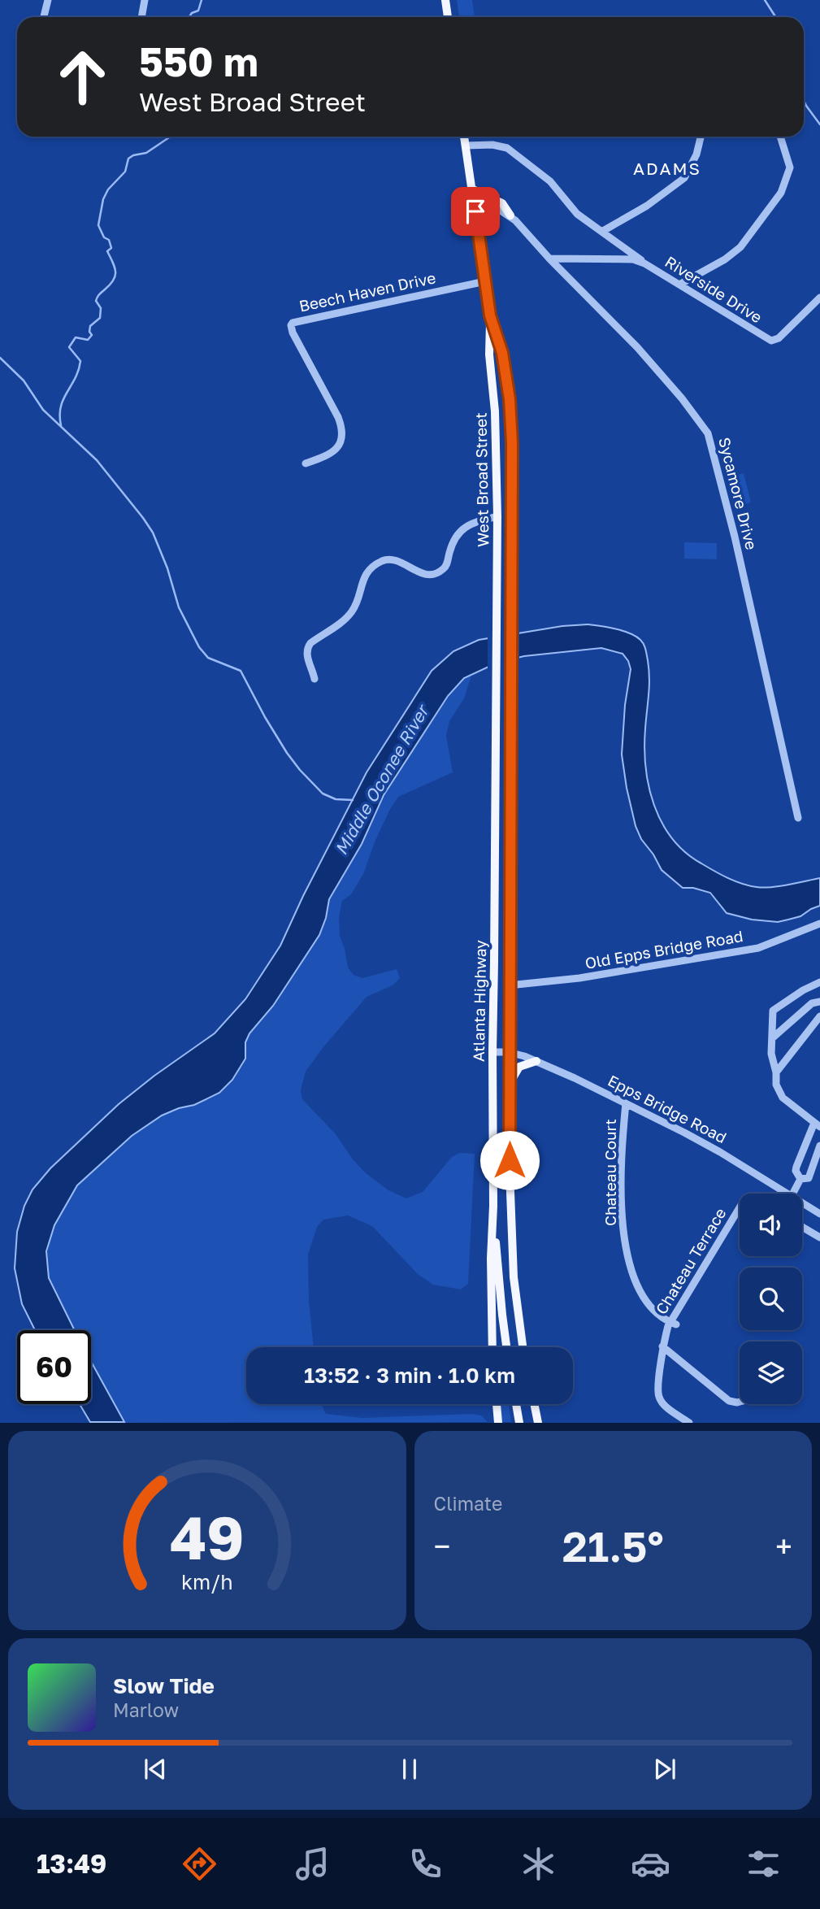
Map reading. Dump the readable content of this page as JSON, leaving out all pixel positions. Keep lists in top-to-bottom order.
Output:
{
  "streets": {
    "main road": ["West Broad Street", "Atlanta Highway"],
    "street": [
      "Riverside Drive",
      "Beech Haven Drive",
      "Sycamore Drive",
      "Old Epps Bridge Road",
      "Epps Bridge Road",
      "Chateau Court",
      "Chateau Terrace"
    ]
  },
  "crossings": [
    ["Riverside Drive", "West Broad Street"],
    ["Riverside Drive", "Sycamore Drive"],
    ["Beech Haven Drive", "West Broad Street"],
    ["West Broad Street", "Atlanta Highway"],
    ["Old Epps Bridge Road", "Atlanta Highway"],
    ["Atlanta Highway", "Epps Bridge Road"],
    ["Epps Bridge Road", "Chateau Court"],
    ["Chateau Court", "Chateau Terrace"]
  ],
  "districts": ["ADAMS"],
  "water": ["Middle Oconee River"],
  "page": {
    "turn": ["550 m", "West Broad Street"],
    "limit": "60",
    "trip": "13:52 · 3 min · 1.0 km",
    "tile": "Climate",
    "heat": ["−", "21.5°", "+"],
    "song": ["Slow Tide", "Marlow"],
    "tabs": "13:49",
    "gauge": ["49", "km/h"]
  }
}
